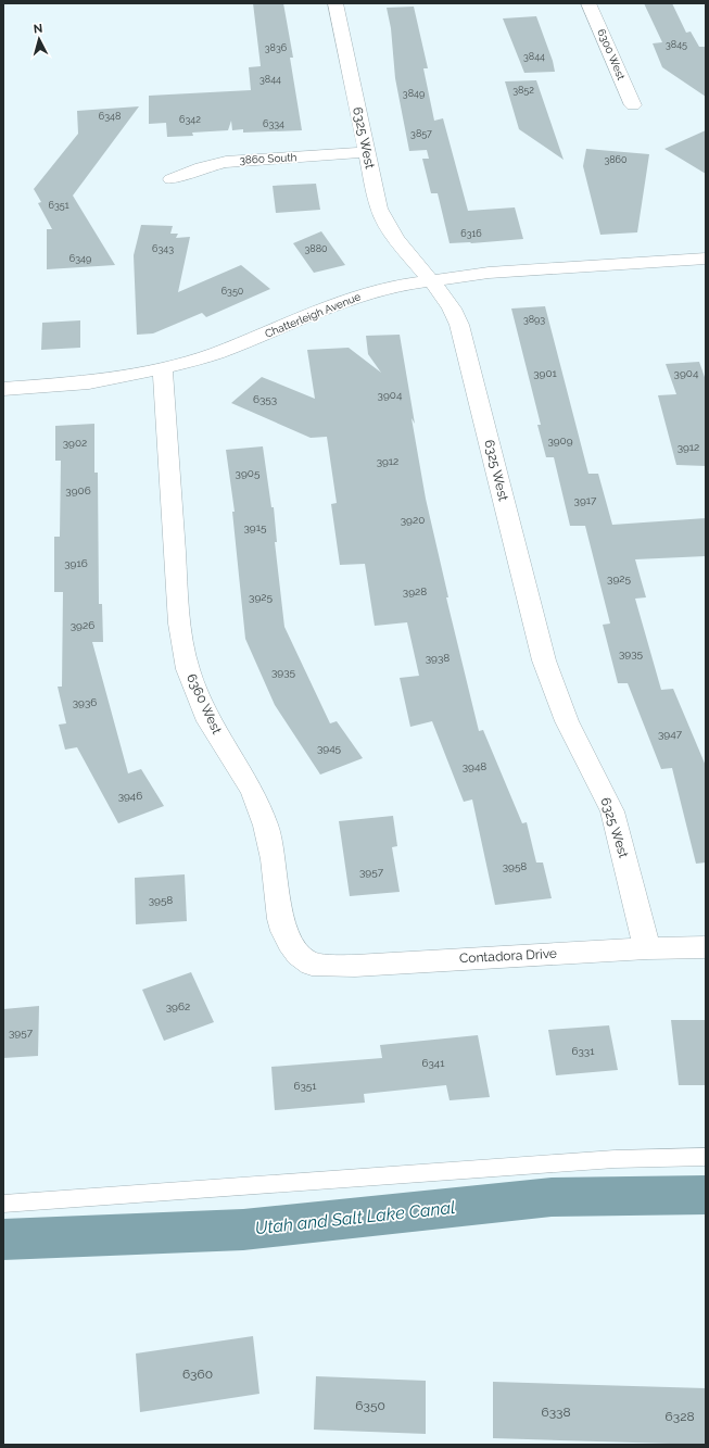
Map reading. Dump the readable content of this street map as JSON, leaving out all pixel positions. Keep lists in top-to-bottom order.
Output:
{
  "streets": {
    "street": [
      "6300 West",
      "6325 West",
      "3860 South",
      "Chatterleigh Avenue",
      "6360 West",
      "Contadora Drive"
    ]
  },
  "crossings": [
    ["6325 West", "3860 South"],
    ["6325 West", "Chatterleigh Avenue"],
    ["6325 West", "Contadora Drive"],
    ["Chatterleigh Avenue", "6360 West"],
    ["6360 West", "Contadora Drive"]
  ],
  "water": ["Utah and Salt Lake Canal"],
  "house_numbers": [
    "3845",
    "3836",
    "3844",
    "3844",
    "3852",
    "3849",
    "6348",
    "6342",
    "6334",
    "3857",
    "3860",
    "6351",
    "6316",
    "6343",
    "3880",
    "6349",
    "6350",
    "3893",
    "3901",
    "3904",
    "3904",
    "6353",
    "3909",
    "3902",
    "3912",
    "3912",
    "3905",
    "3906",
    "3917",
    "3920",
    "3915",
    "3916",
    "3925",
    "3928",
    "3925",
    "3926",
    "3935",
    "3938",
    "3935",
    "3936",
    "3947",
    "3945",
    "3948",
    "3946",
    "3958",
    "3957",
    "3958",
    "3962",
    "3957",
    "6331",
    "6341",
    "6351",
    "6360",
    "6350",
    "6338",
    "6328"
  ],
  "north": "top"
}
